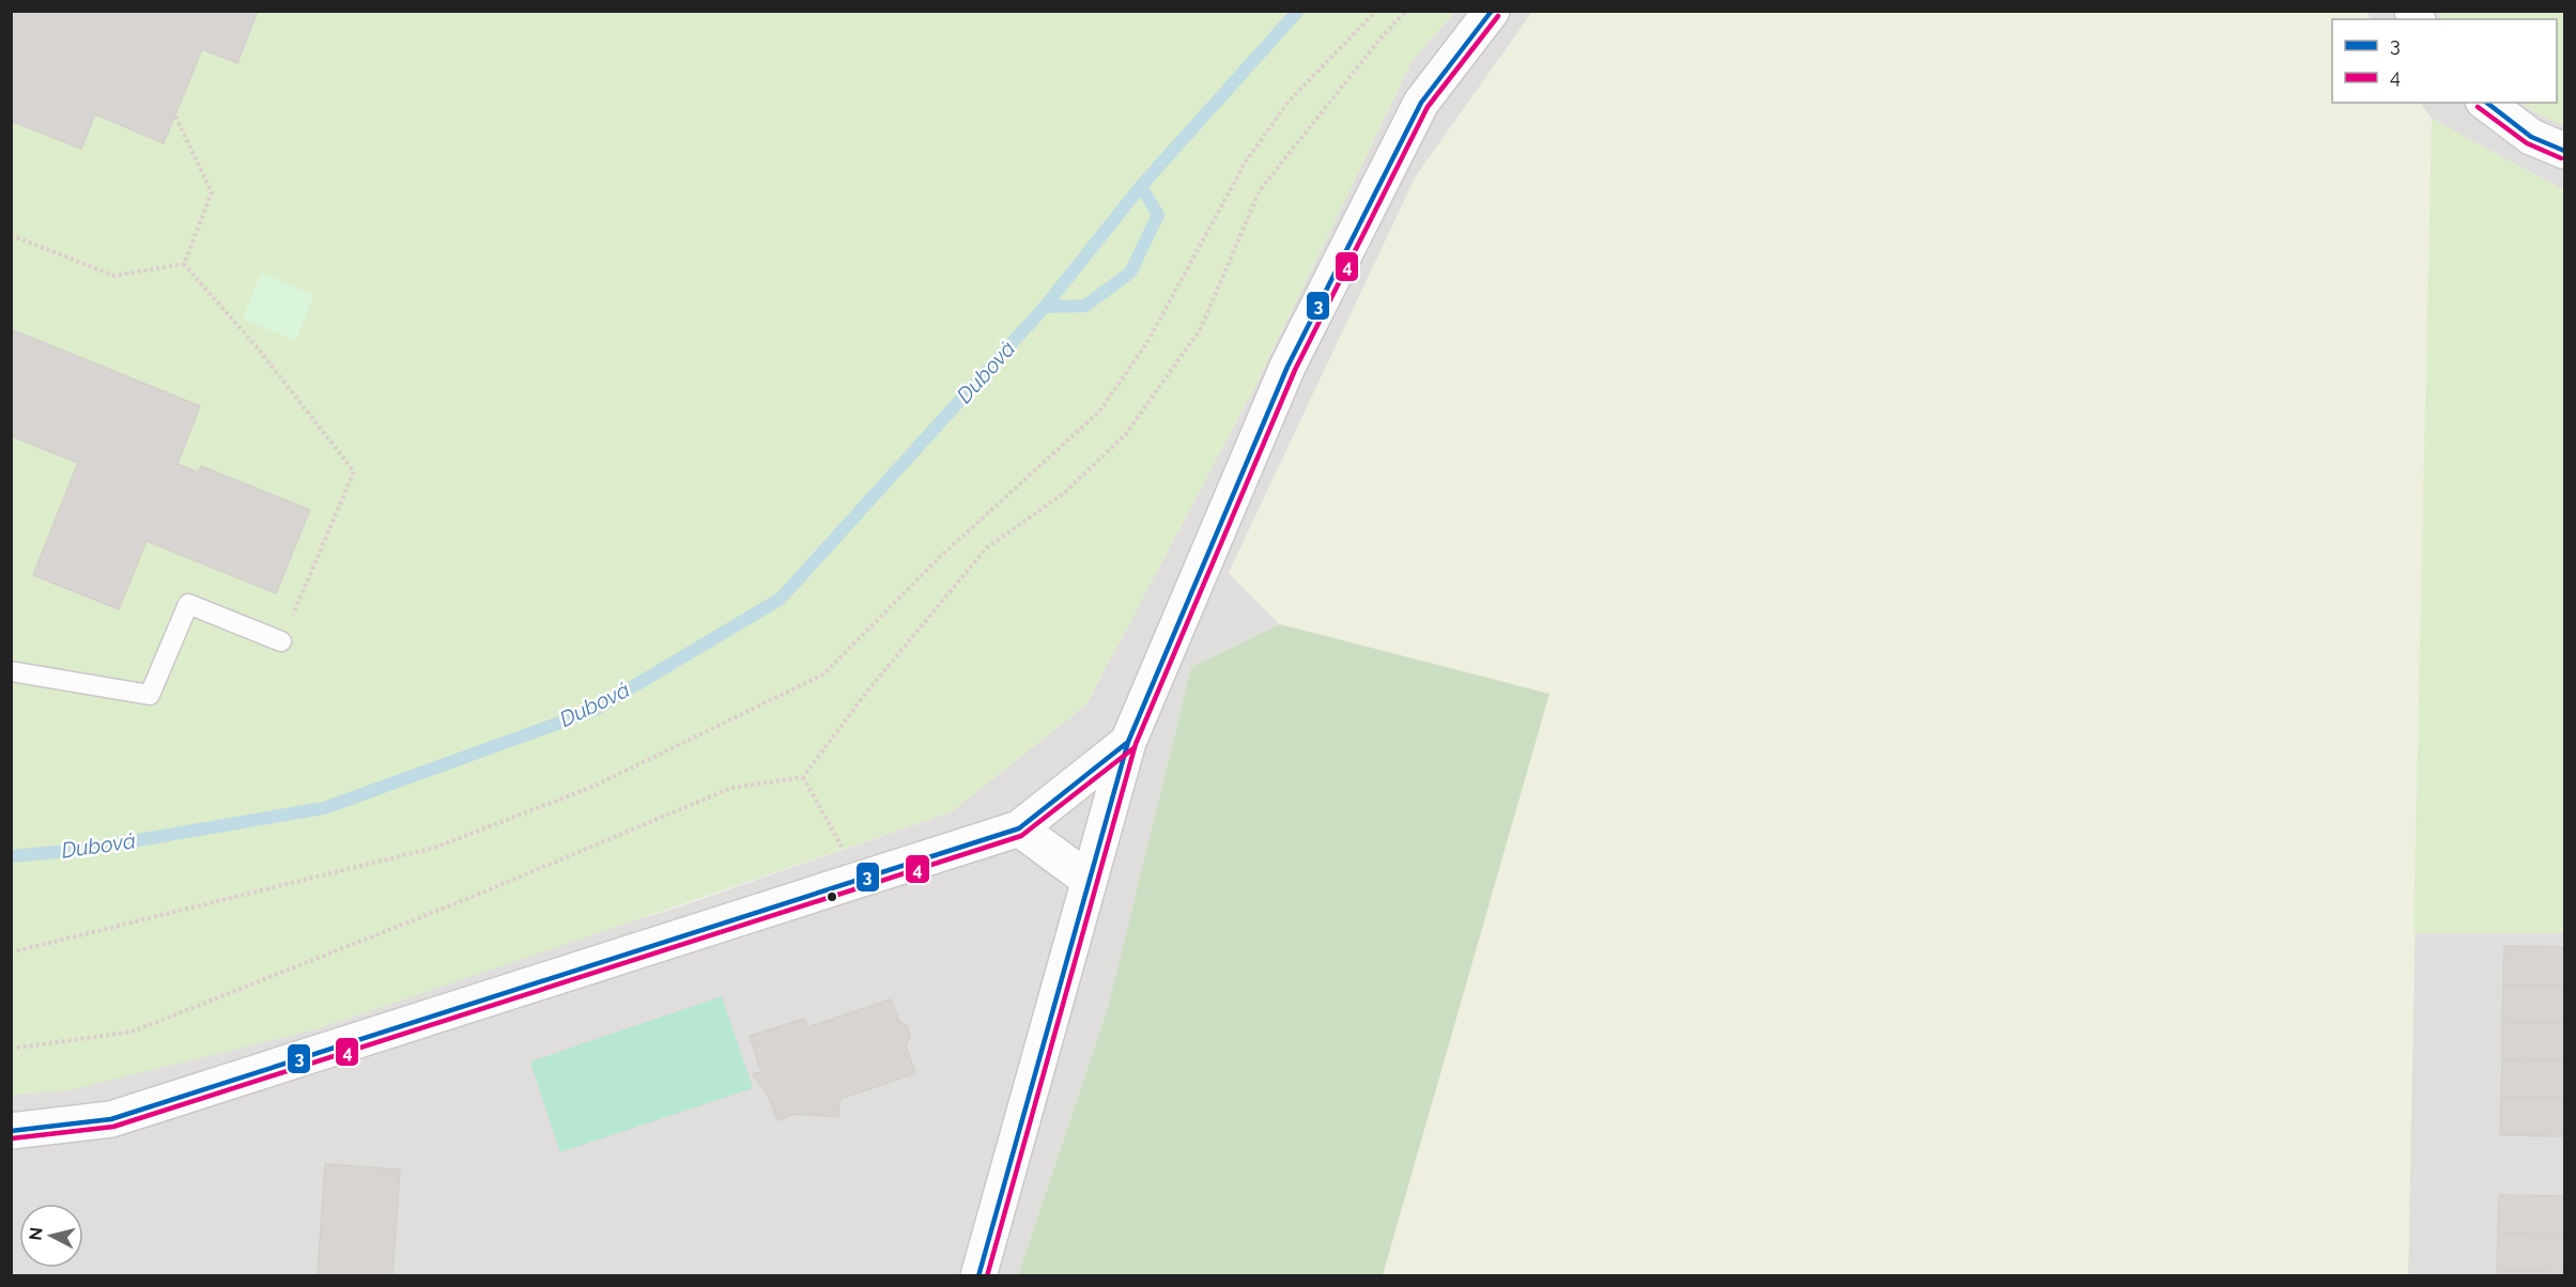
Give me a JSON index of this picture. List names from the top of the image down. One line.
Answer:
{"water":["Dubová"],"lines":["transit line 3","transit line 4"],"legend":["3","4"],"north":"left"}
